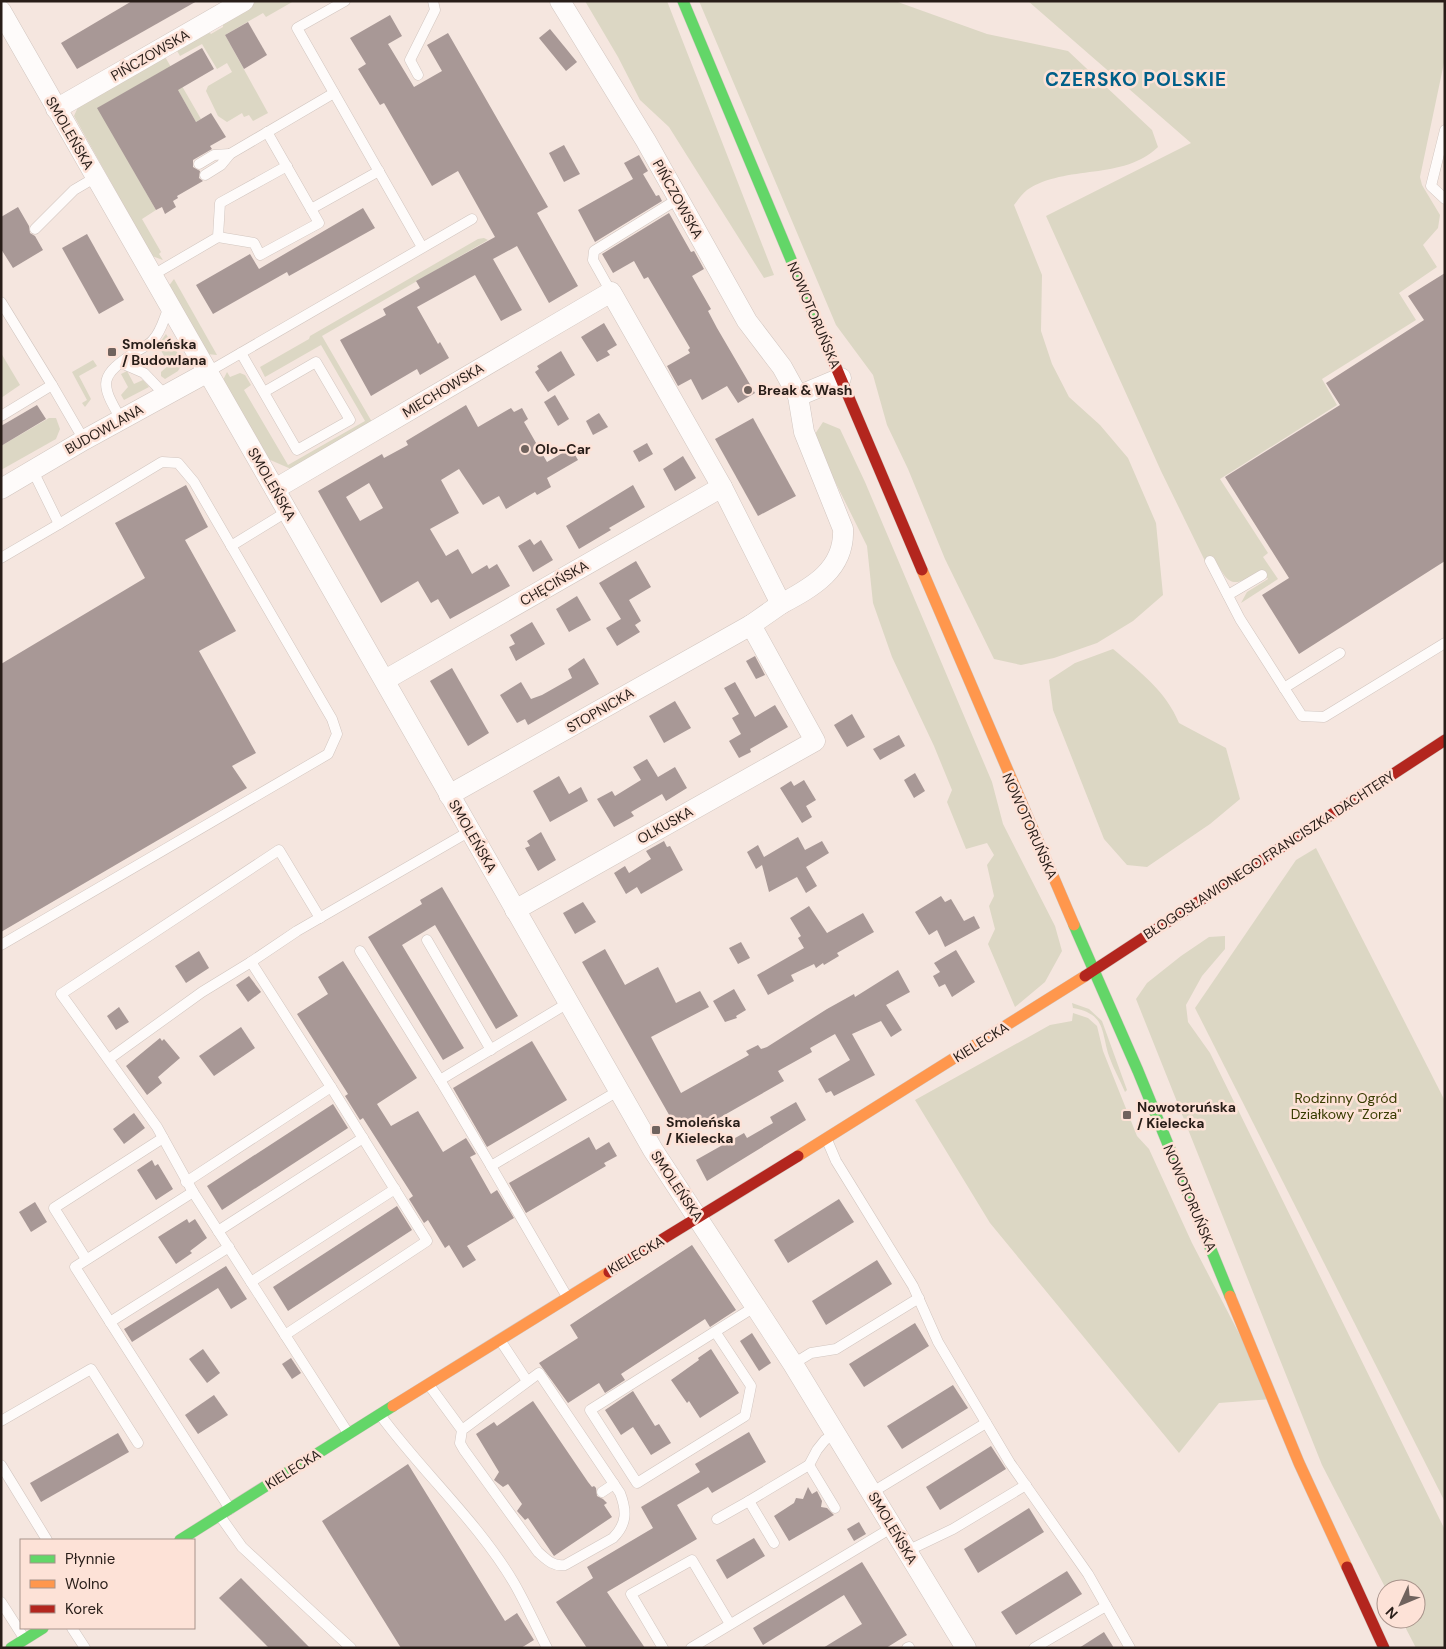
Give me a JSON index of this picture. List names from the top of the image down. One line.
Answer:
{"streets":{"main road":["NOWOTORUŃSKA","BŁOGOSŁAWIONEGO FRANCISZKA DACHTERY","KIELECKA"],"street":["PIŃCZOWSKA","SMOLEŃSKA","MIECHOWSKA","BUDOWLANA","CHĘCIŃSKA","STOPNICKA","OLKUSKA"]},"crossings":[["PIŃCZOWSKA","SMOLEŃSKA"],["PIŃCZOWSKA","STOPNICKA"],["SMOLEŃSKA","MIECHOWSKA"],["SMOLEŃSKA","BUDOWLANA"],["SMOLEŃSKA","CHĘCIŃSKA"],["SMOLEŃSKA","STOPNICKA"],["SMOLEŃSKA","OLKUSKA"],["SMOLEŃSKA","KIELECKA"],["NOWOTORUŃSKA","BŁOGOSŁAWIONEGO FRANCISZKA DACHTERY"],["NOWOTORUŃSKA","KIELECKA"],["STOPNICKA","OLKUSKA"],["BŁOGOSŁAWIONEGO FRANCISZKA DACHTERY","KIELECKA"]],"districts":["CZERSKO POLSKIE"],"parks":["Rodzinny Ogród Działkowy \"Zorza\""],"places":{"transit":["Smoleńska / Budowlana","Nowotoruńska / Kielecka","Smoleńska / Kielecka"],"other":["Break & Wash","Olo-Car"]},"legend":["Płynnie","Wolno","Korek"],"north":"bottom left"}
